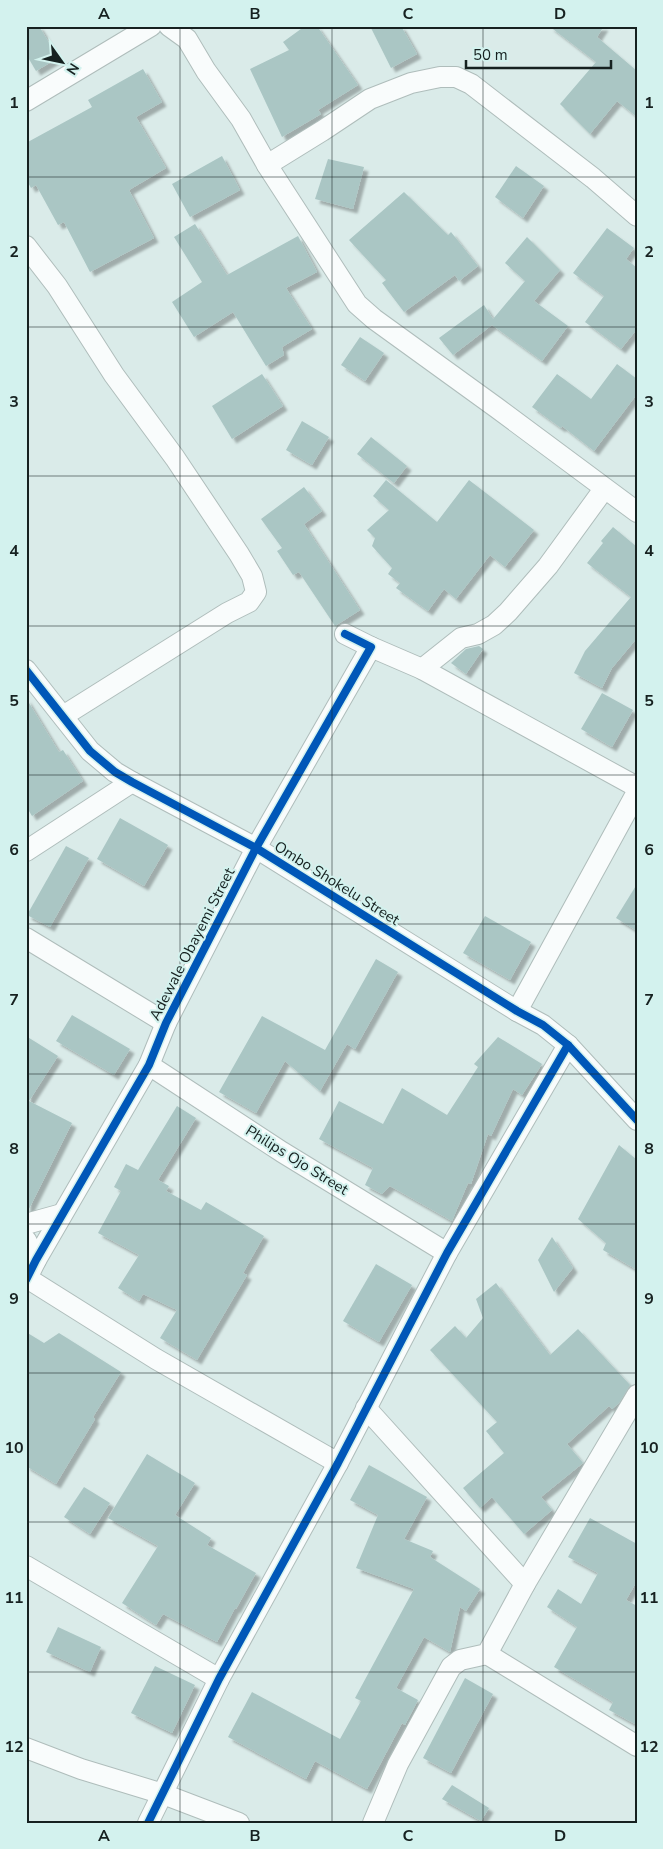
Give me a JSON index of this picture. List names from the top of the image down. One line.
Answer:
{"streets":{"street":["Ombo Shokelu Street","Adewale Obayemi Street","Philips Ojo Street"]},"crossings":[["Ombo Shokelu Street","Adewale Obayemi Street"],["Adewale Obayemi Street","Philips Ojo Street"]],"scale_bar":"50 m","north":"bottom right","grid":{"columns":["A","B","C","D"],"rows":["1","2","3","4","5","6","7","8","9","10","11","12"]}}
